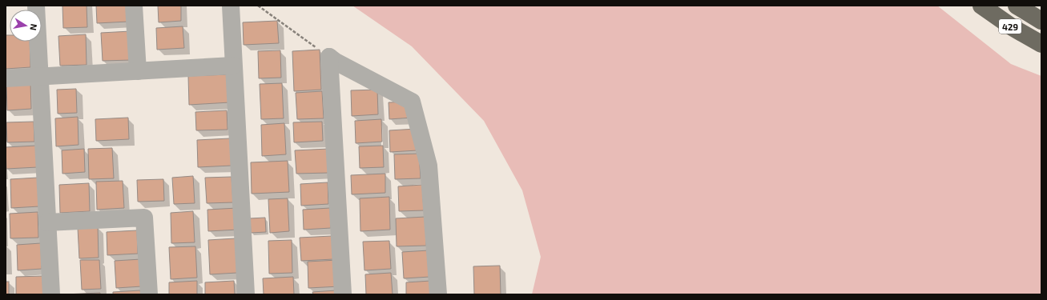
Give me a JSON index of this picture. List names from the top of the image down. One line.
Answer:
{"streets":{"highway":["429"]},"north":"right"}
